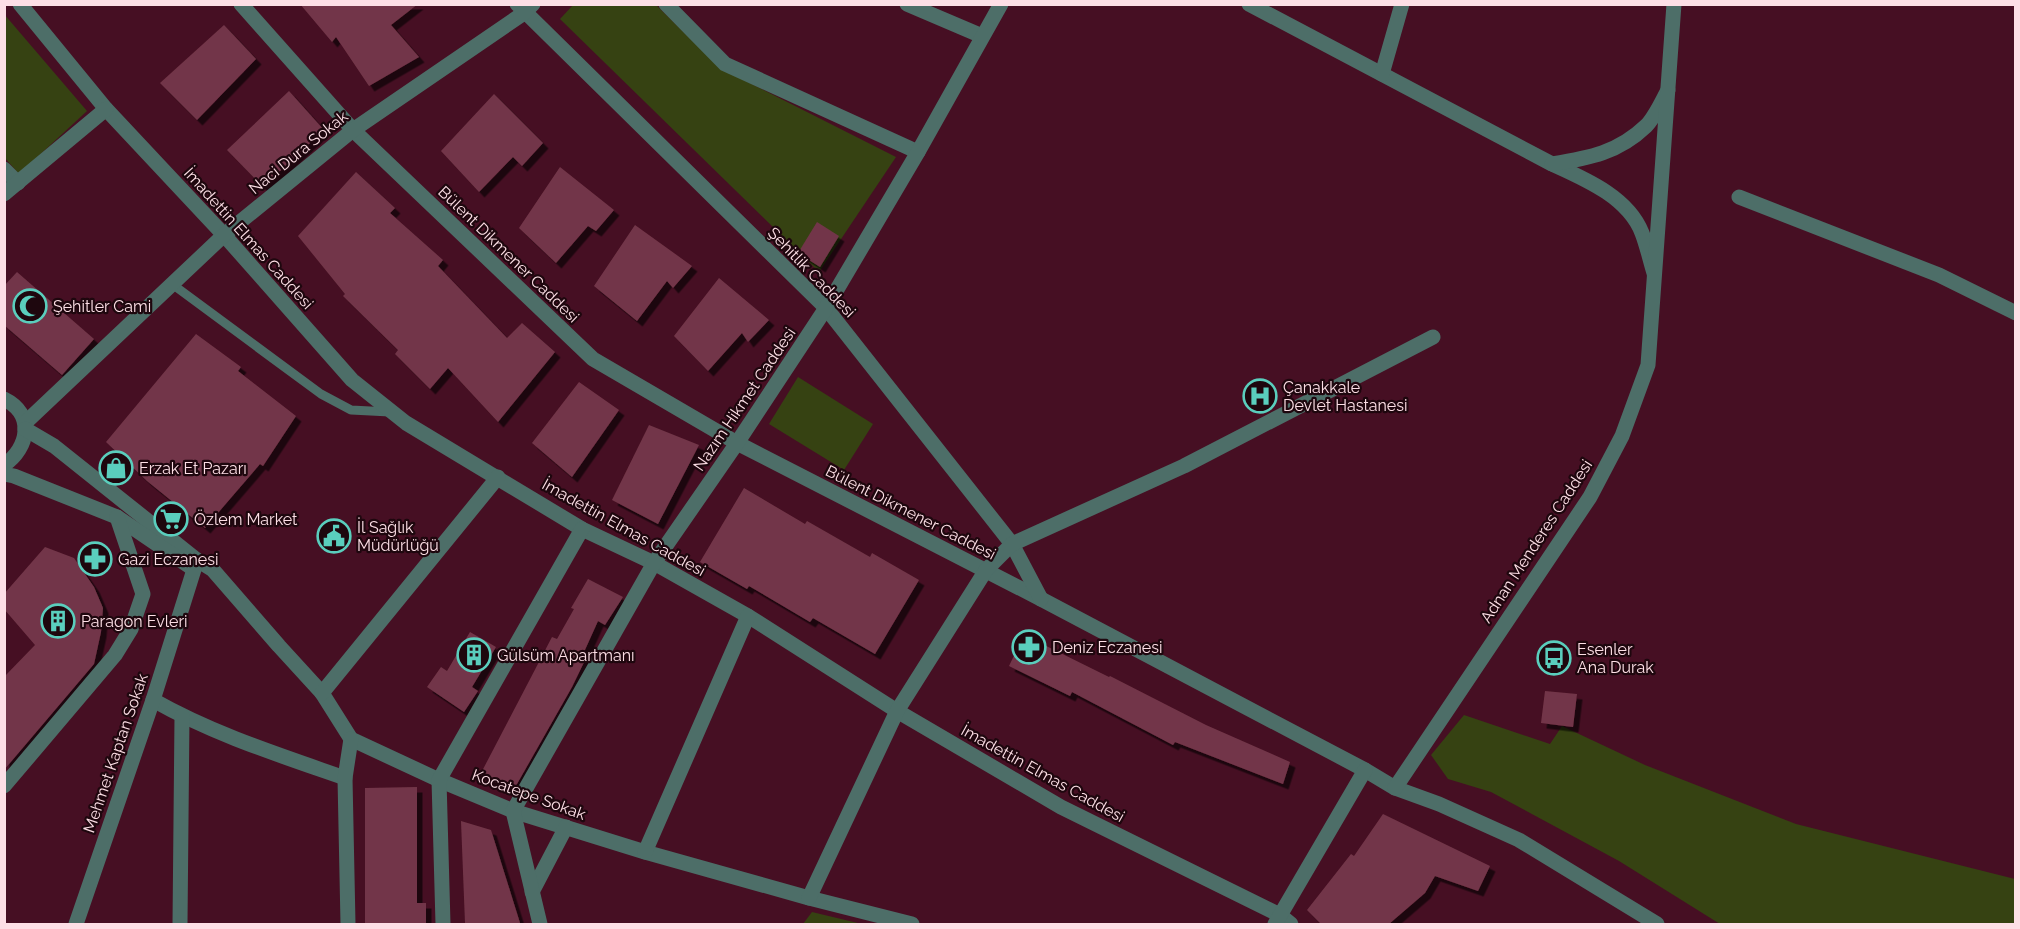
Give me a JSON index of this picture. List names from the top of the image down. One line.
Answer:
{"streets":{"street":["Naci Dura Sokak","İmadettin Elmas Caddesi","Bülent Dikmener Caddesi","Şehitlik Caddesi","Nazım Hikmet Caddesi","Adnan Menderes Caddesi","Mehmet Kaptan Sokak","Kocatepe Sokak"]},"crossings":[["Naci Dura Sokak","İmadettin Elmas Caddesi"],["Naci Dura Sokak","Bülent Dikmener Caddesi"],["Naci Dura Sokak","Şehitlik Caddesi"],["İmadettin Elmas Caddesi","Nazım Hikmet Caddesi"],["Bülent Dikmener Caddesi","Şehitlik Caddesi"],["Bülent Dikmener Caddesi","Nazım Hikmet Caddesi"],["Bülent Dikmener Caddesi","Adnan Menderes Caddesi"],["Şehitlik Caddesi","Nazım Hikmet Caddesi"],["Nazım Hikmet Caddesi","Kocatepe Sokak"]],"places":{"mosque":["Şehitler Cami"],"hospital":["Çanakkale Devlet Hastanesi"],"shop":["Erzak Et Pazarı"],"supermarket":["Özlem Market"],"public building":["İl Sağlık Müdürlüğü"],"pharmacy":["Gazi Eczanesi","Deniz Eczanesi"],"building":["Paragon Evleri","Gülsüm Apartmanı"],"bus stop":["Esenler Ana Durak"]}}
